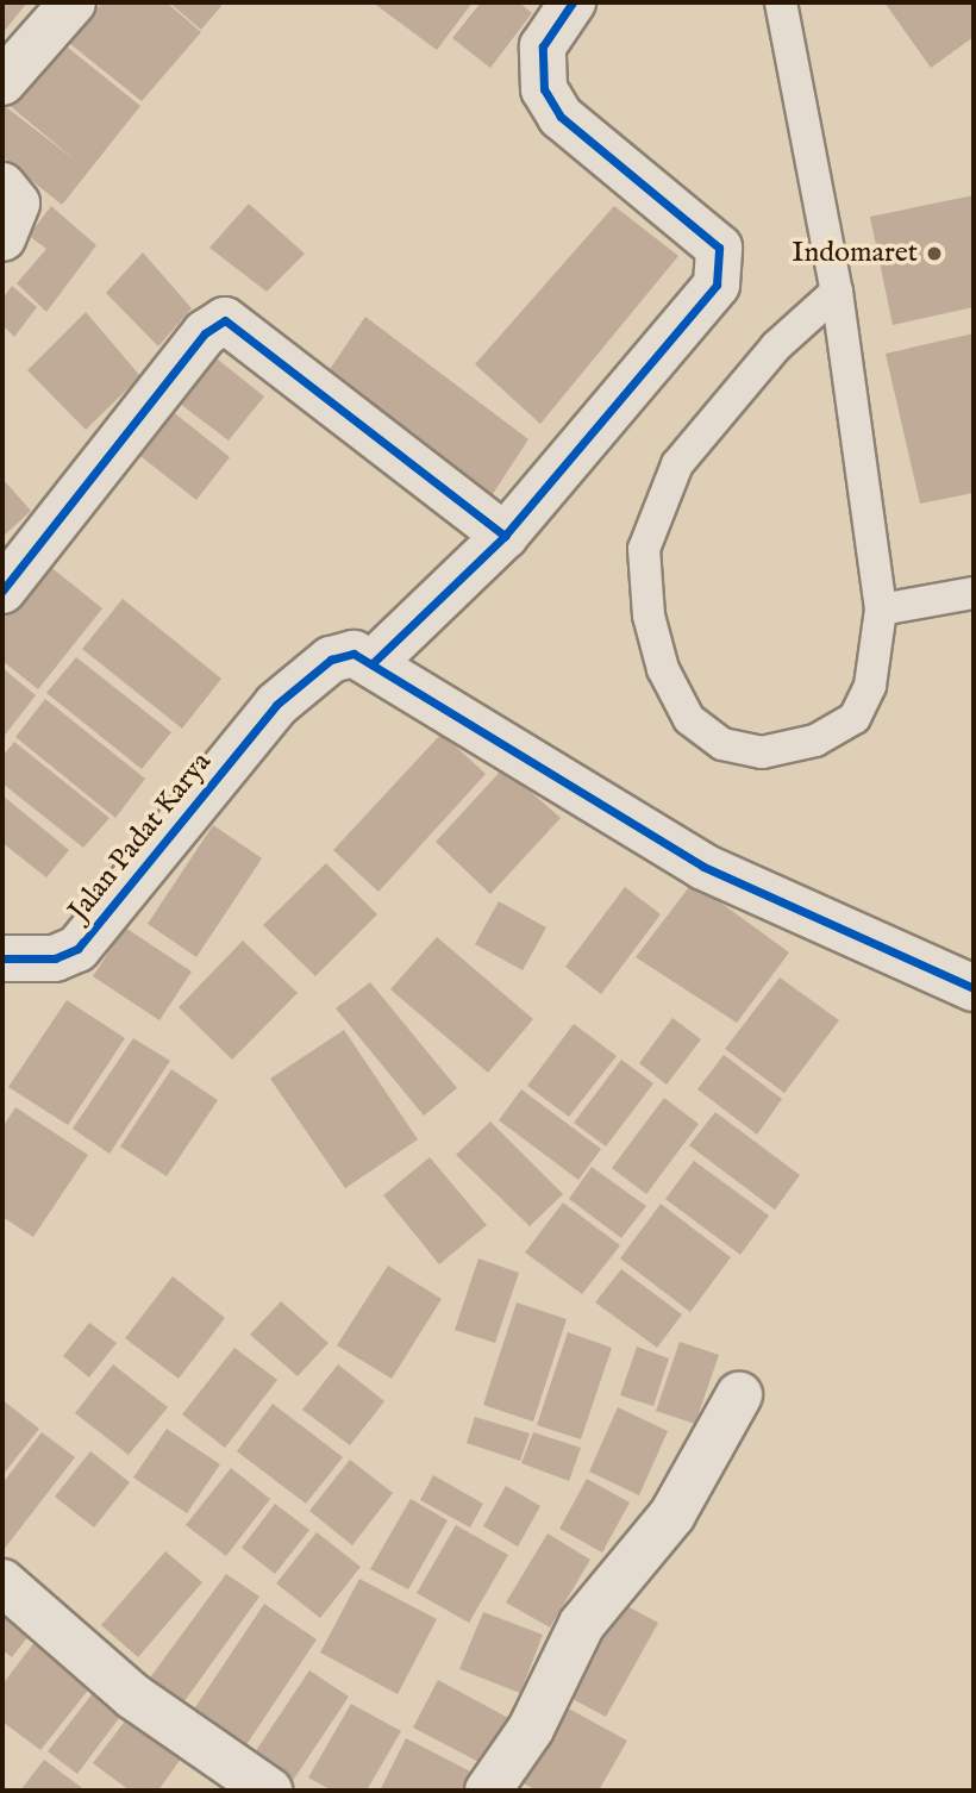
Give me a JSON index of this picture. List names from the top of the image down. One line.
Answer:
{"streets":{"street":["Jalan Padat Karya"]},"places":["Indomaret"]}
